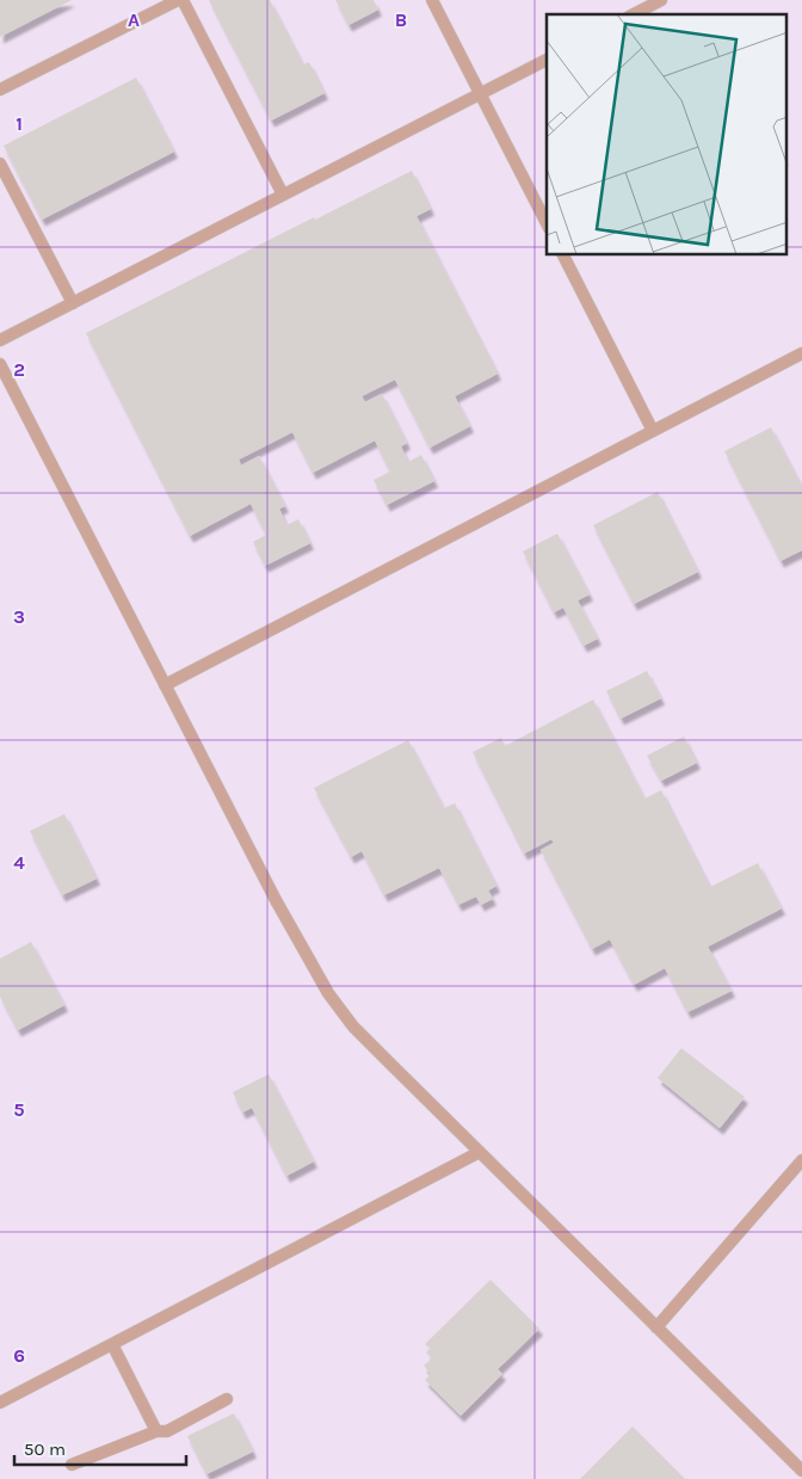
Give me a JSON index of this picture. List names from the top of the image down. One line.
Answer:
{"scale_bar":"50 m","grid":{"columns":["A","B"],"rows":["1","2","3","4","5","6"]}}
